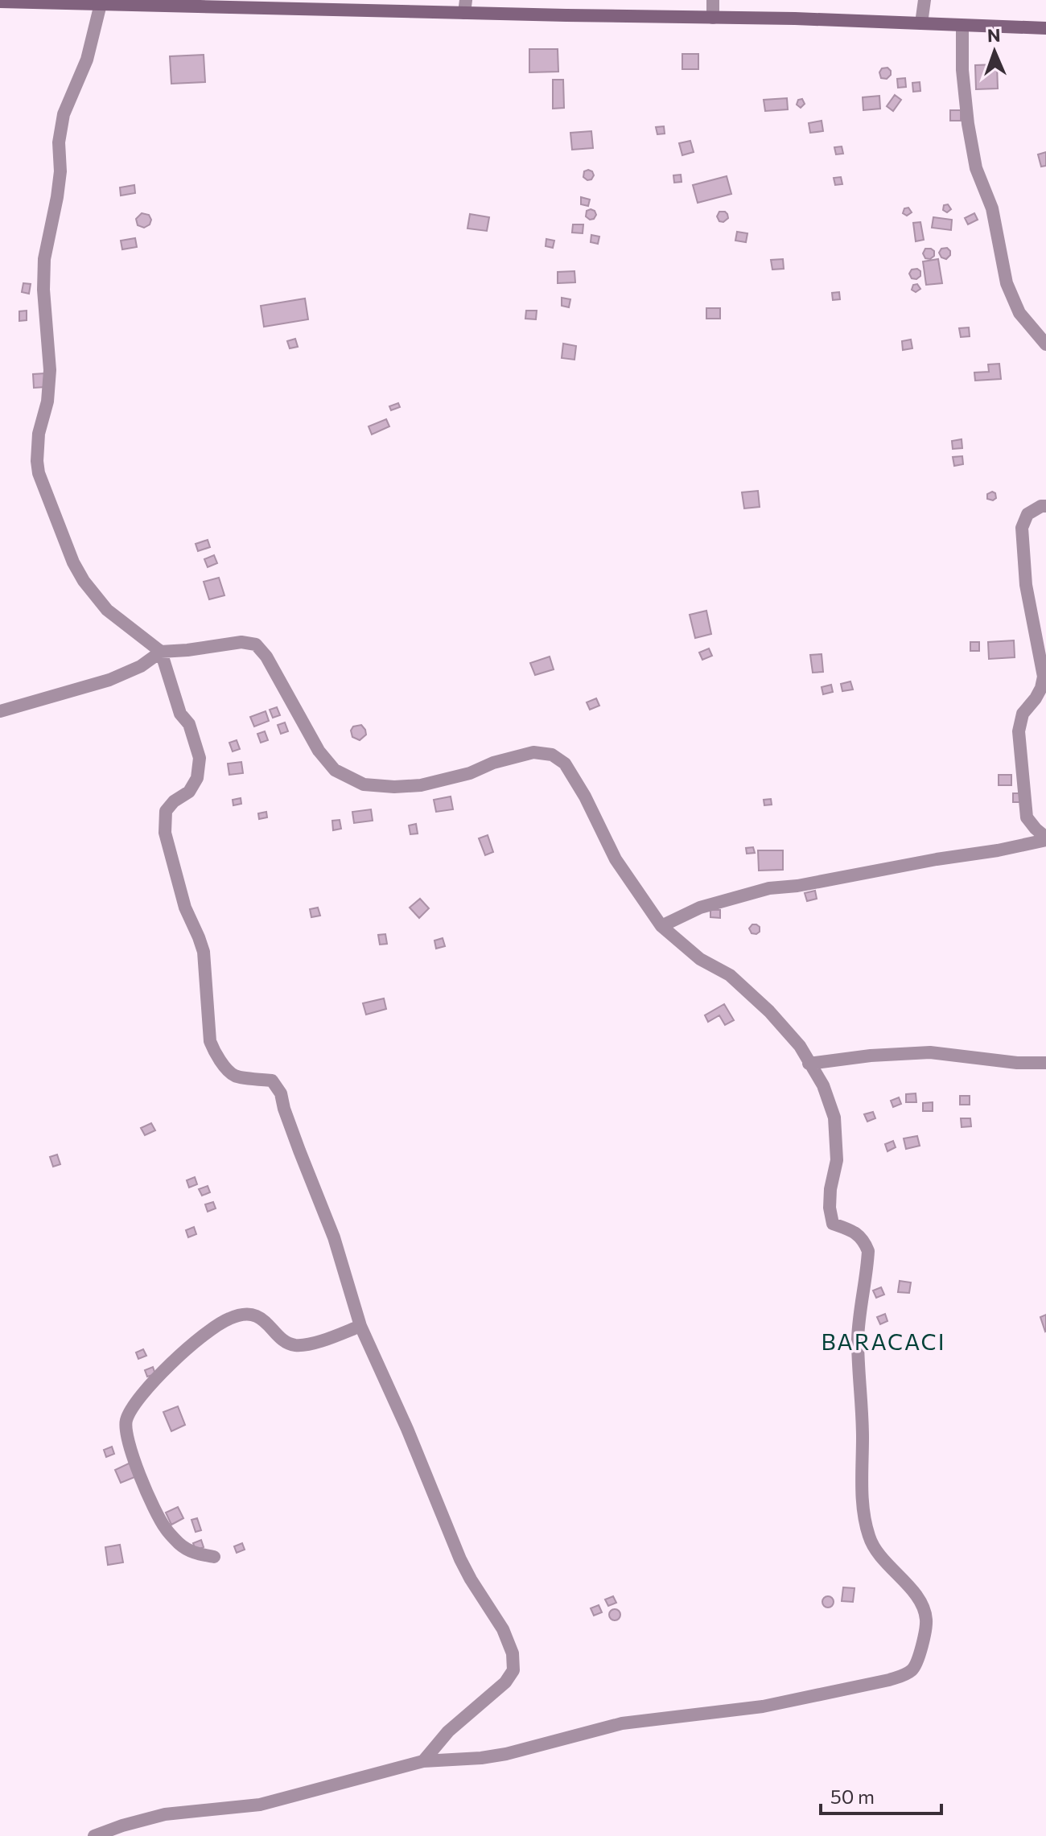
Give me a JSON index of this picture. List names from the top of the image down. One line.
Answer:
{"districts":["BARACACI"],"scale_bar":"50 m","north":"top"}
